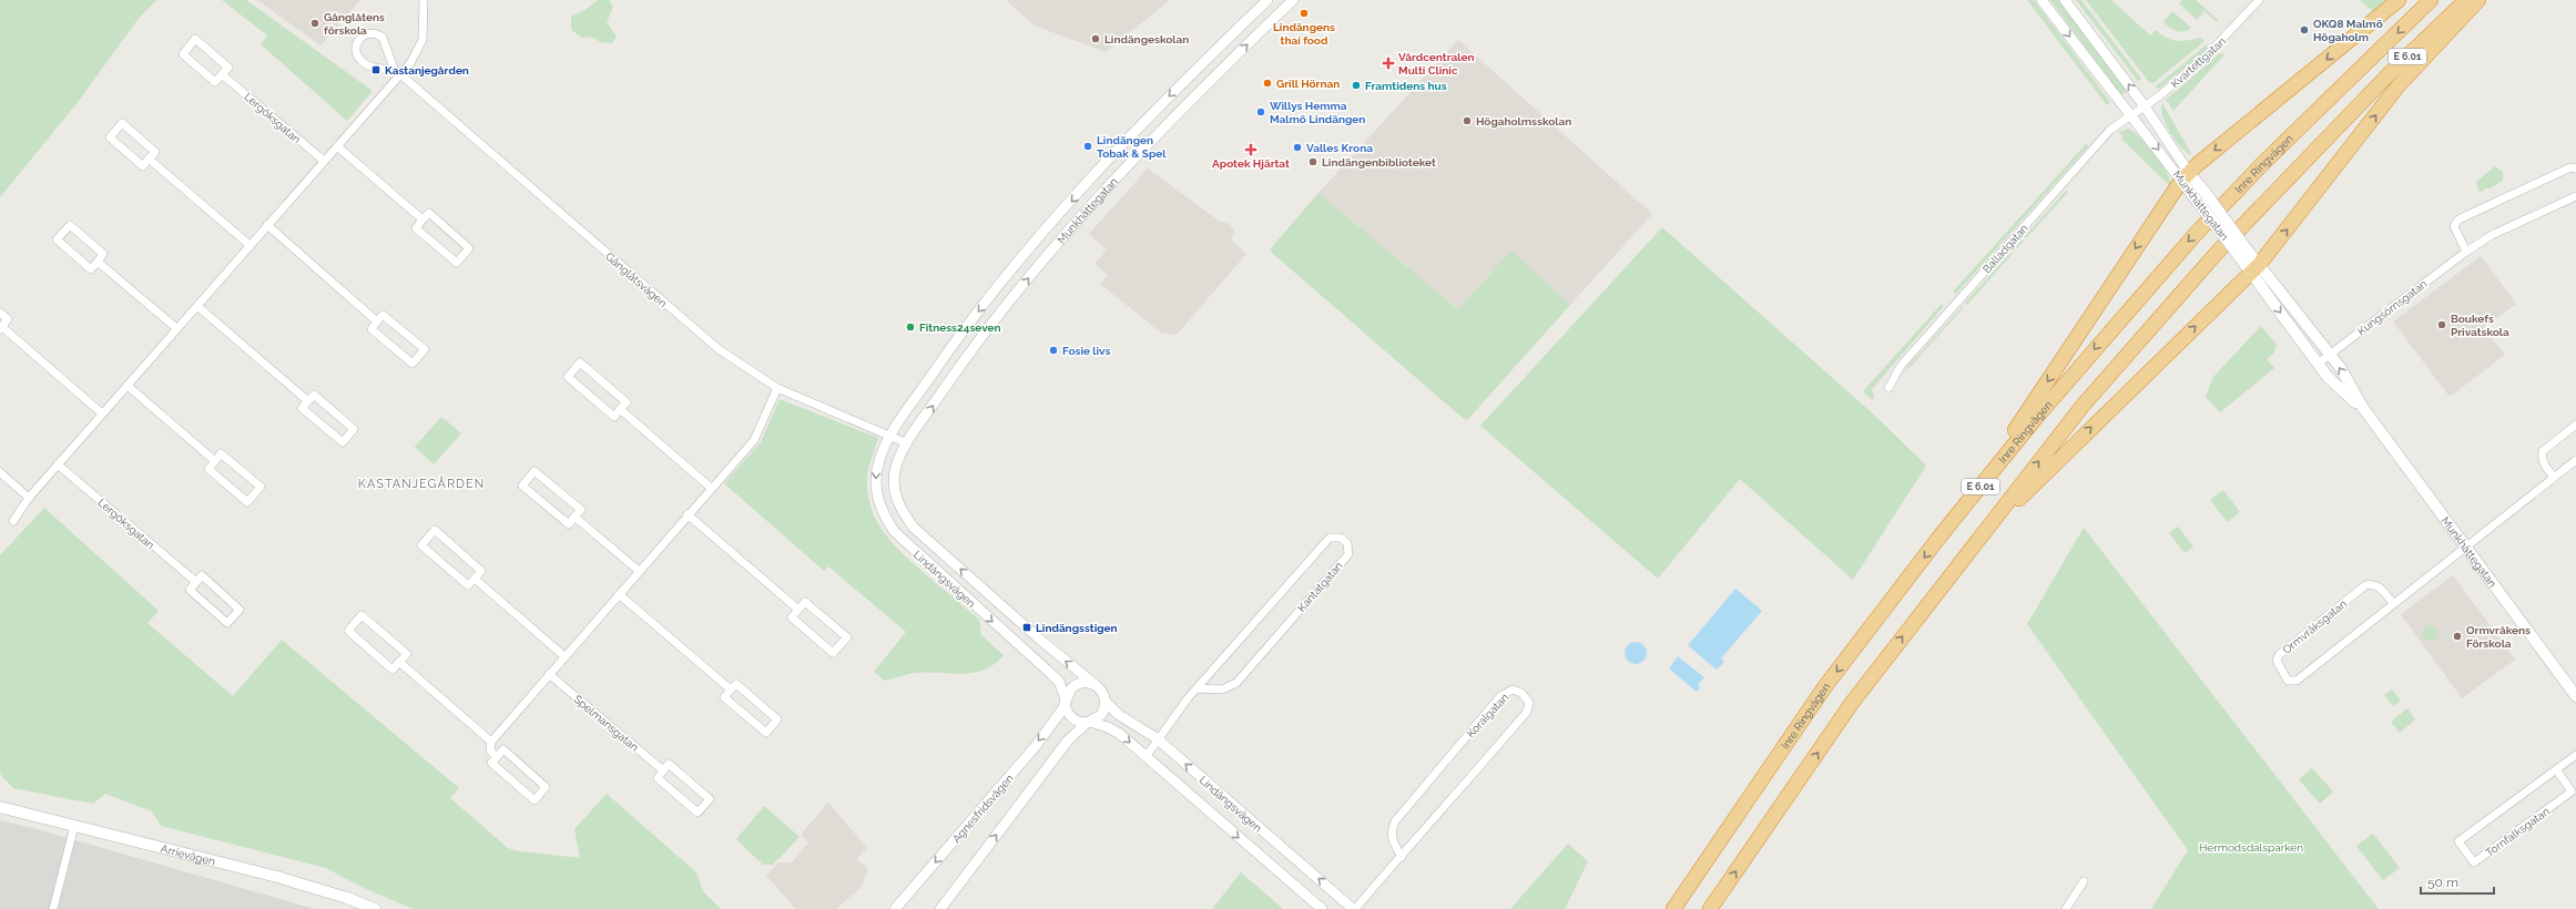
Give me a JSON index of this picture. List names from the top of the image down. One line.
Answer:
{"streets":{"highway":["E 6.01","Inre Ringvägen"],"main road":["Munkhättegatan","Arrievägen"],"street":["Kvartettgatan","Lergöksgatan","Balladgatan","Gånglåtsvägen","Kungsörnsgatan","Lindängsvägen","Kantatgatan","Ormvråksgatan","Koralgatan","Spelmansgatan","Agnesfridsvägen","Tornfalksgatan"]},"crossings":[["Kvartettgatan","Munkhättegatan"],["Kvartettgatan","Balladgatan"],["Munkhättegatan","Balladgatan"],["Munkhättegatan","Gånglåtsvägen"],["Munkhättegatan","Kungsörnsgatan"],["Munkhättegatan","Lindängsvägen"],["Munkhättegatan","Ormvråksgatan"],["Gånglåtsvägen","Lindängsvägen"],["Lindängsvägen","Kantatgatan"],["Lindängsvägen","Koralgatan"],["Lindängsvägen","Agnesfridsvägen"]],"districts":["KASTANJEGÅRDEN"],"parks":["Hermodsdalsparken"],"places":{"other":["Lindängens thai food","Gånglåtens förskola","OKQ8 Malmö Högaholm","Lindängeskolan","Grill Hörnan","Framtidens hus","Willys Hemma Malmö Lindängen","Högaholmsskolan","Lindängen Tobak & Spel","Valles Krona","Lindängenbiblioteket","Boukefs Privatskola","Fitness24seven","Fosie livs","Ormvråkens Förskola"],"health":["Vårdcentralen Multi Clinic","Apotek Hjärtat"],"transit":["Kastanjegården","Lindängsstigen"]},"scale_bar":"50 m"}
